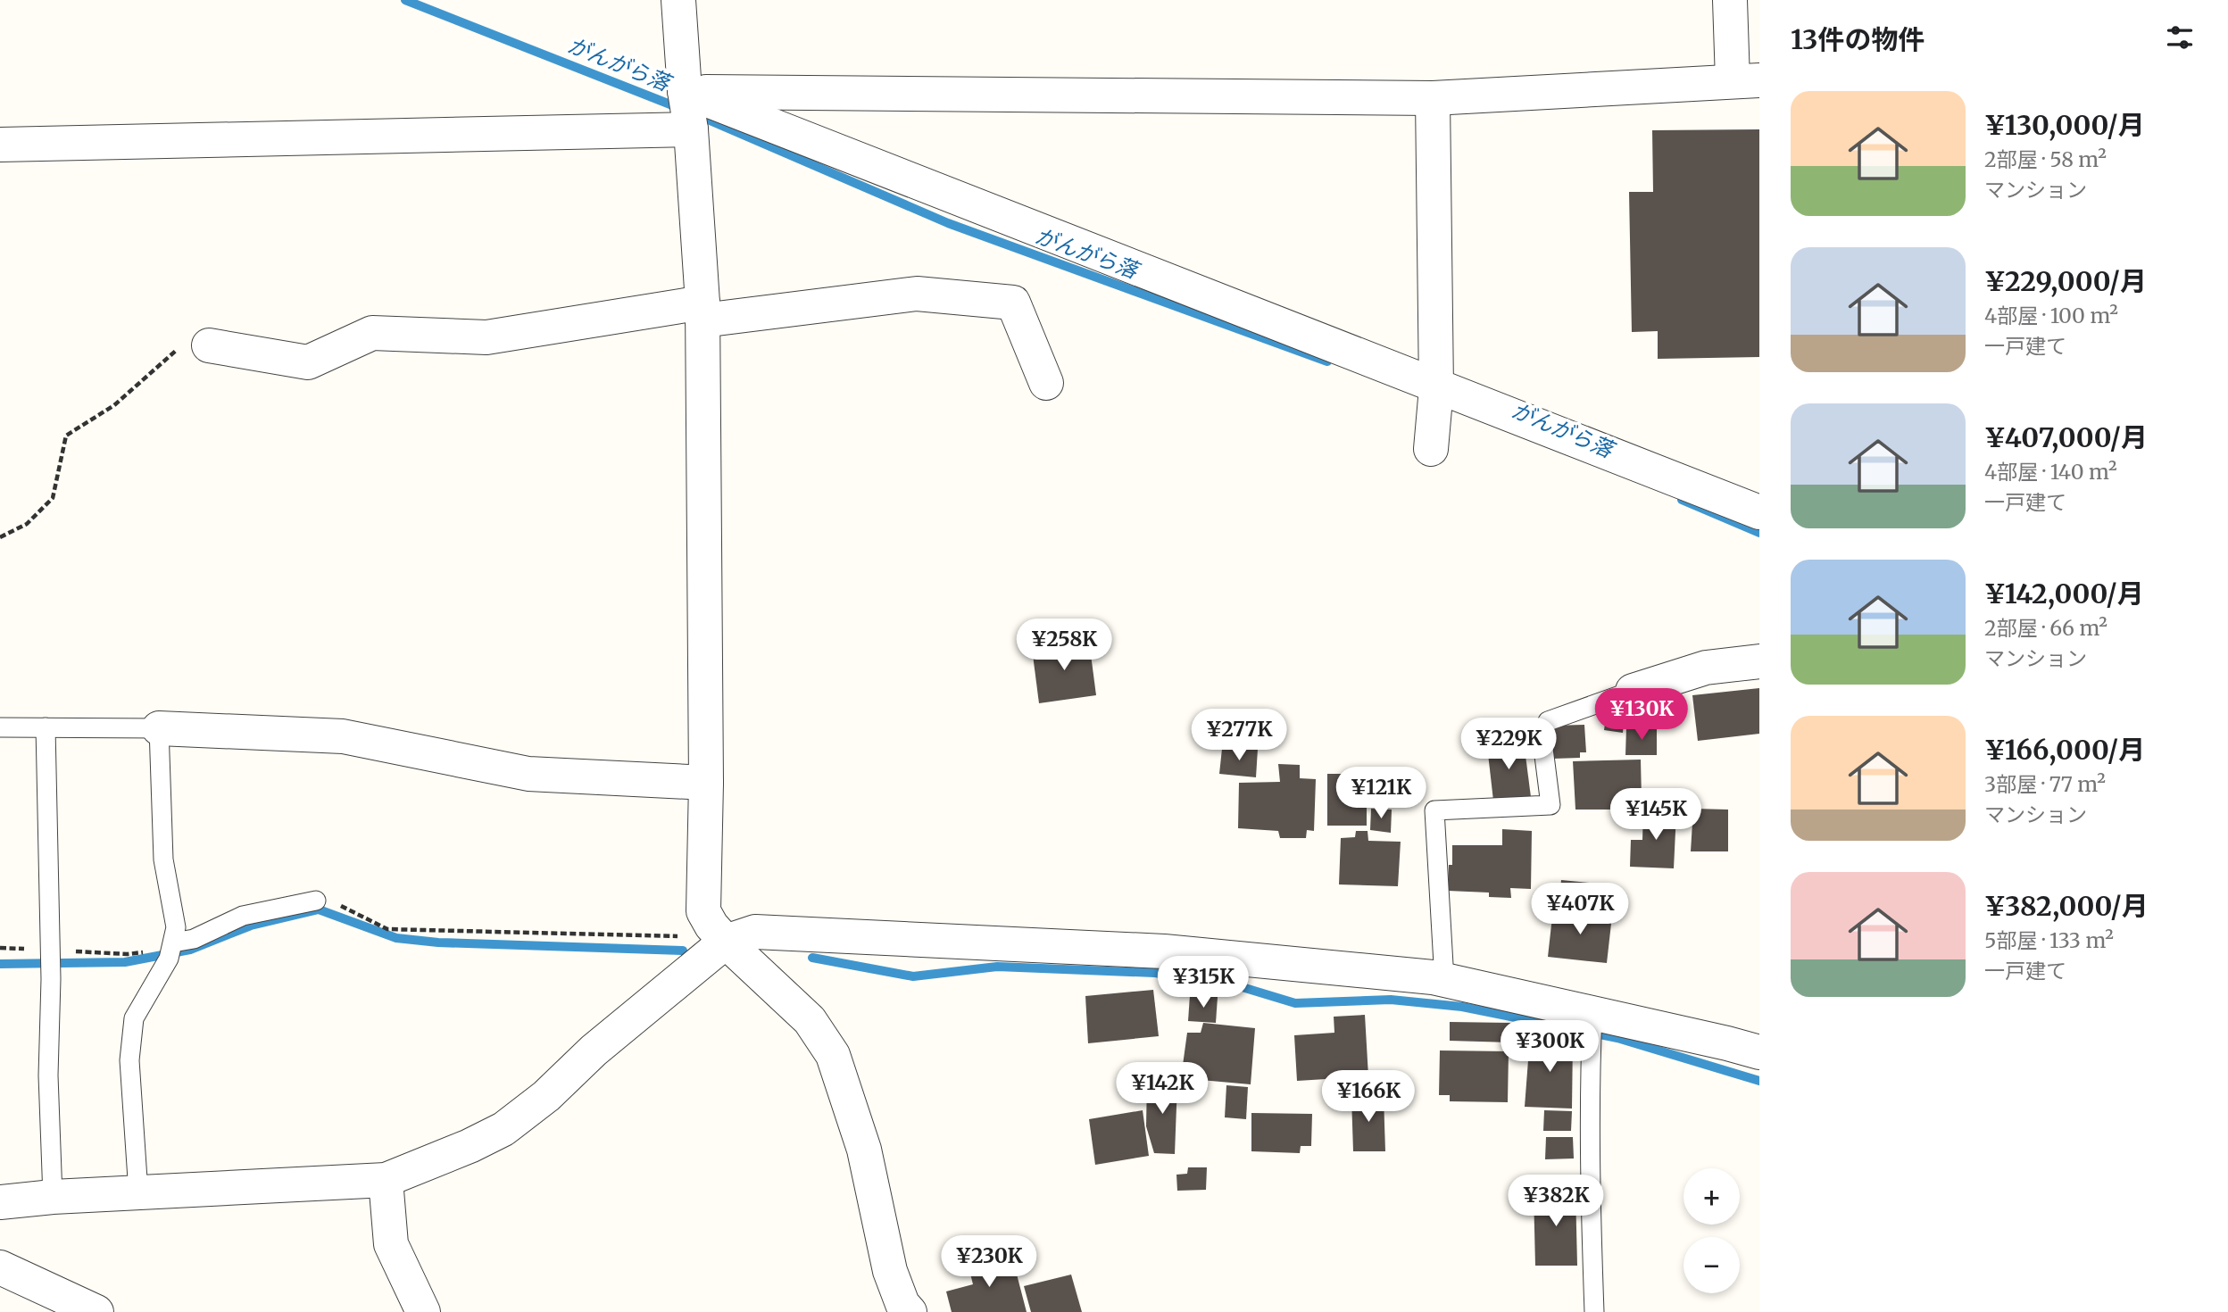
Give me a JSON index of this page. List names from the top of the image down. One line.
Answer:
{"water":["がんがら落"],"page":{"heading":"13件の物件","list":[{"name":"¥130,000/月","note":"2部屋 · 58 m² · マンション"},{"name":"¥229,000/月","note":"4部屋 · 100 m² · 一戸建て"},{"name":"¥407,000/月","note":"4部屋 · 140 m² · 一戸建て"},{"name":"¥142,000/月","note":"2部屋 · 66 m² · マンション"},{"name":"¥166,000/月","note":"3部屋 · 77 m² · マンション"},{"name":"¥382,000/月","note":"5部屋 · 133 m² · 一戸建て"}],"price":["¥258K","¥130K","¥277K","¥229K","¥121K","¥145K","¥407K","¥315K","¥300K","¥142K","¥166K","¥382K","¥230K"],"map_buttons":["+","−"]}}
